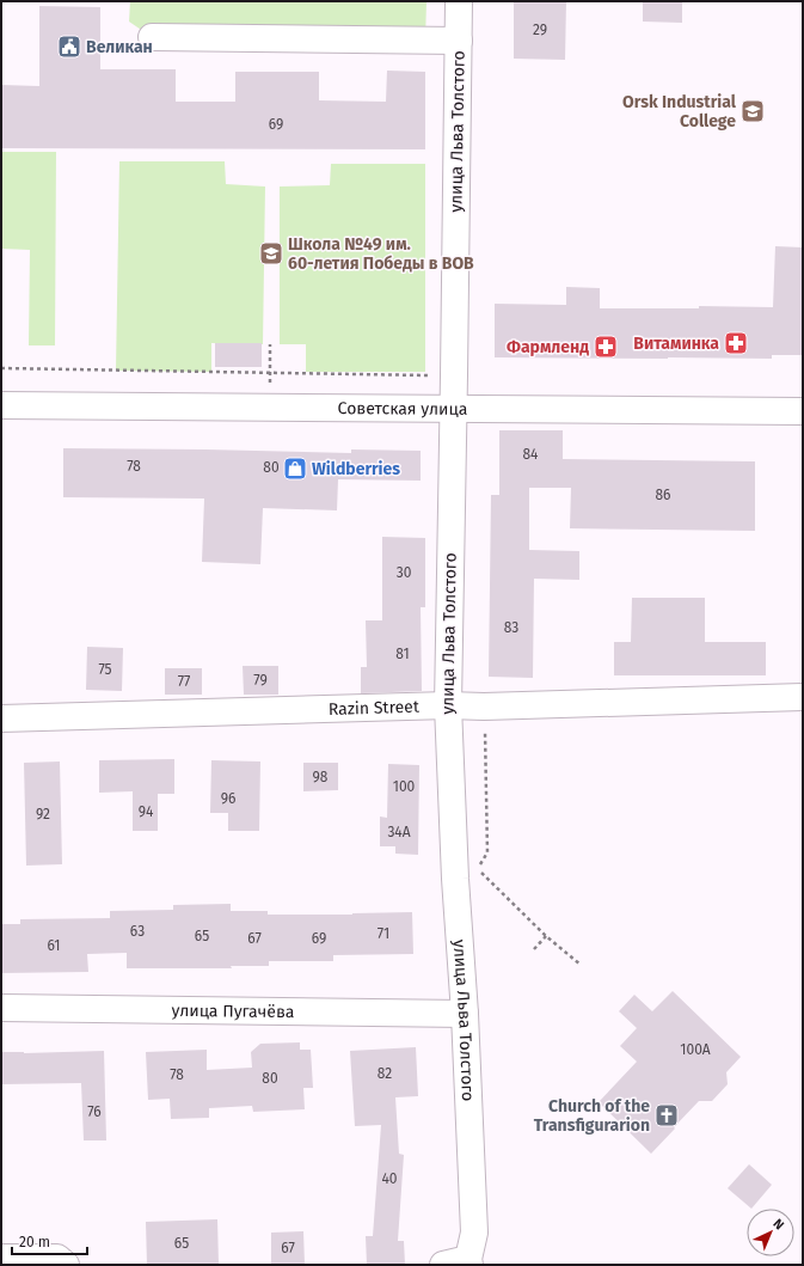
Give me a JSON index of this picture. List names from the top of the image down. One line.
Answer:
{"streets":{"street":["улица Льва Толстого","Советская улица","Razin Street","улица Пугачёва"]},"crossings":[["улица Льва Толстого","Советская улица"],["улица Льва Толстого","Razin Street"],["улица Льва Толстого","улица Пугачёва"]],"places":{"public building":["Великан"],"school or university":["Orsk Industrial College","Школа №49 им. 60-летия Победы в ВОВ"],"pharmacy":["Витаминка","Фармленд"],"shop":["Wildberries"],"church":["Church of the Transfigurarion"]},"house_numbers":["29","69","84","78","80","86","30","83","81","75","79","77","98","100","96","94","92","34А","63","71","65","67","69","61","100А","82","78","80","76","40","65","67"],"scale_bar":"20 m","north":"top right"}
